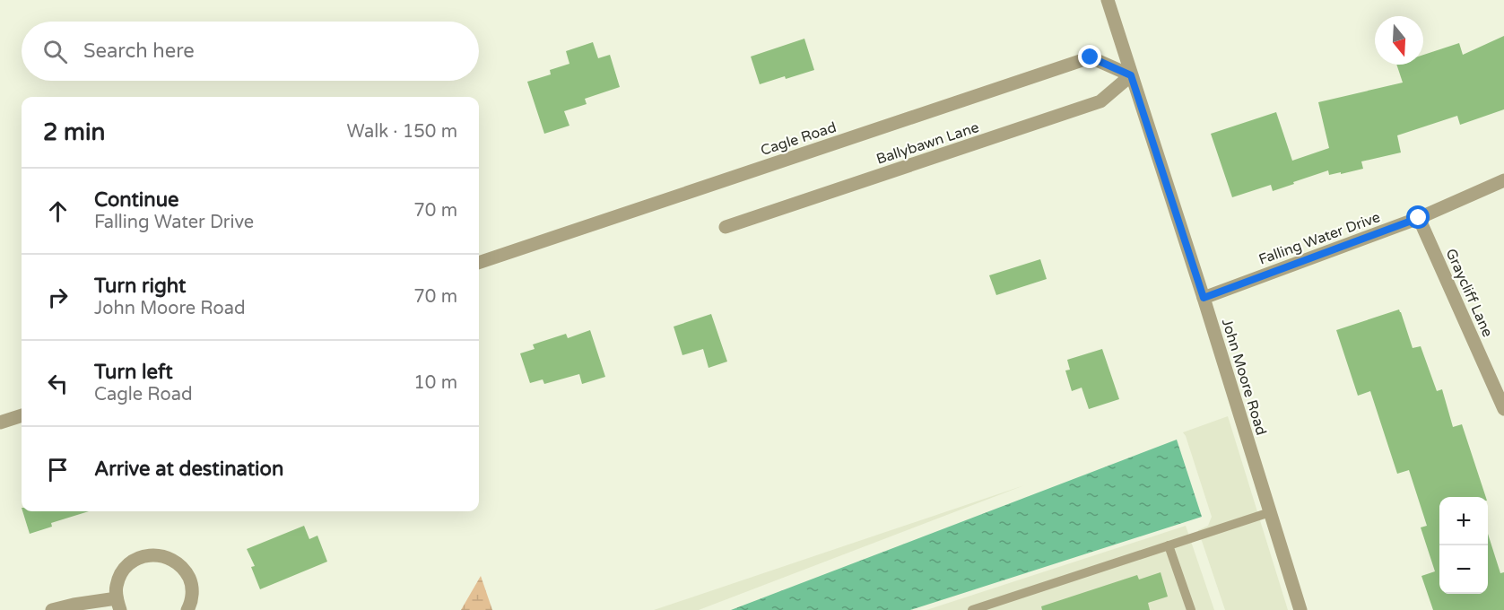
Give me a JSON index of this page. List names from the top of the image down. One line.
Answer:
{"streets":{"street":["Cagle Road","Ballybawn Lane","Falling Water Drive","Graycliff Lane","John Moore Road"]},"crossings":[["Cagle Road","Ballybawn Lane"],["Cagle Road","John Moore Road"],["Ballybawn Lane","John Moore Road"],["Falling Water Drive","Graycliff Lane"],["Falling Water Drive","John Moore Road"]],"north":"bottom","page":{"search":"Search here","heading":["2 min","Walk · 150 m"],"list":[["Continue","Falling Water Drive","70 m"],["Turn right","John Moore Road","70 m"],["Turn left","Cagle Road","10 m"],"Arrive at destination"],"map_buttons":["+","−"]}}
